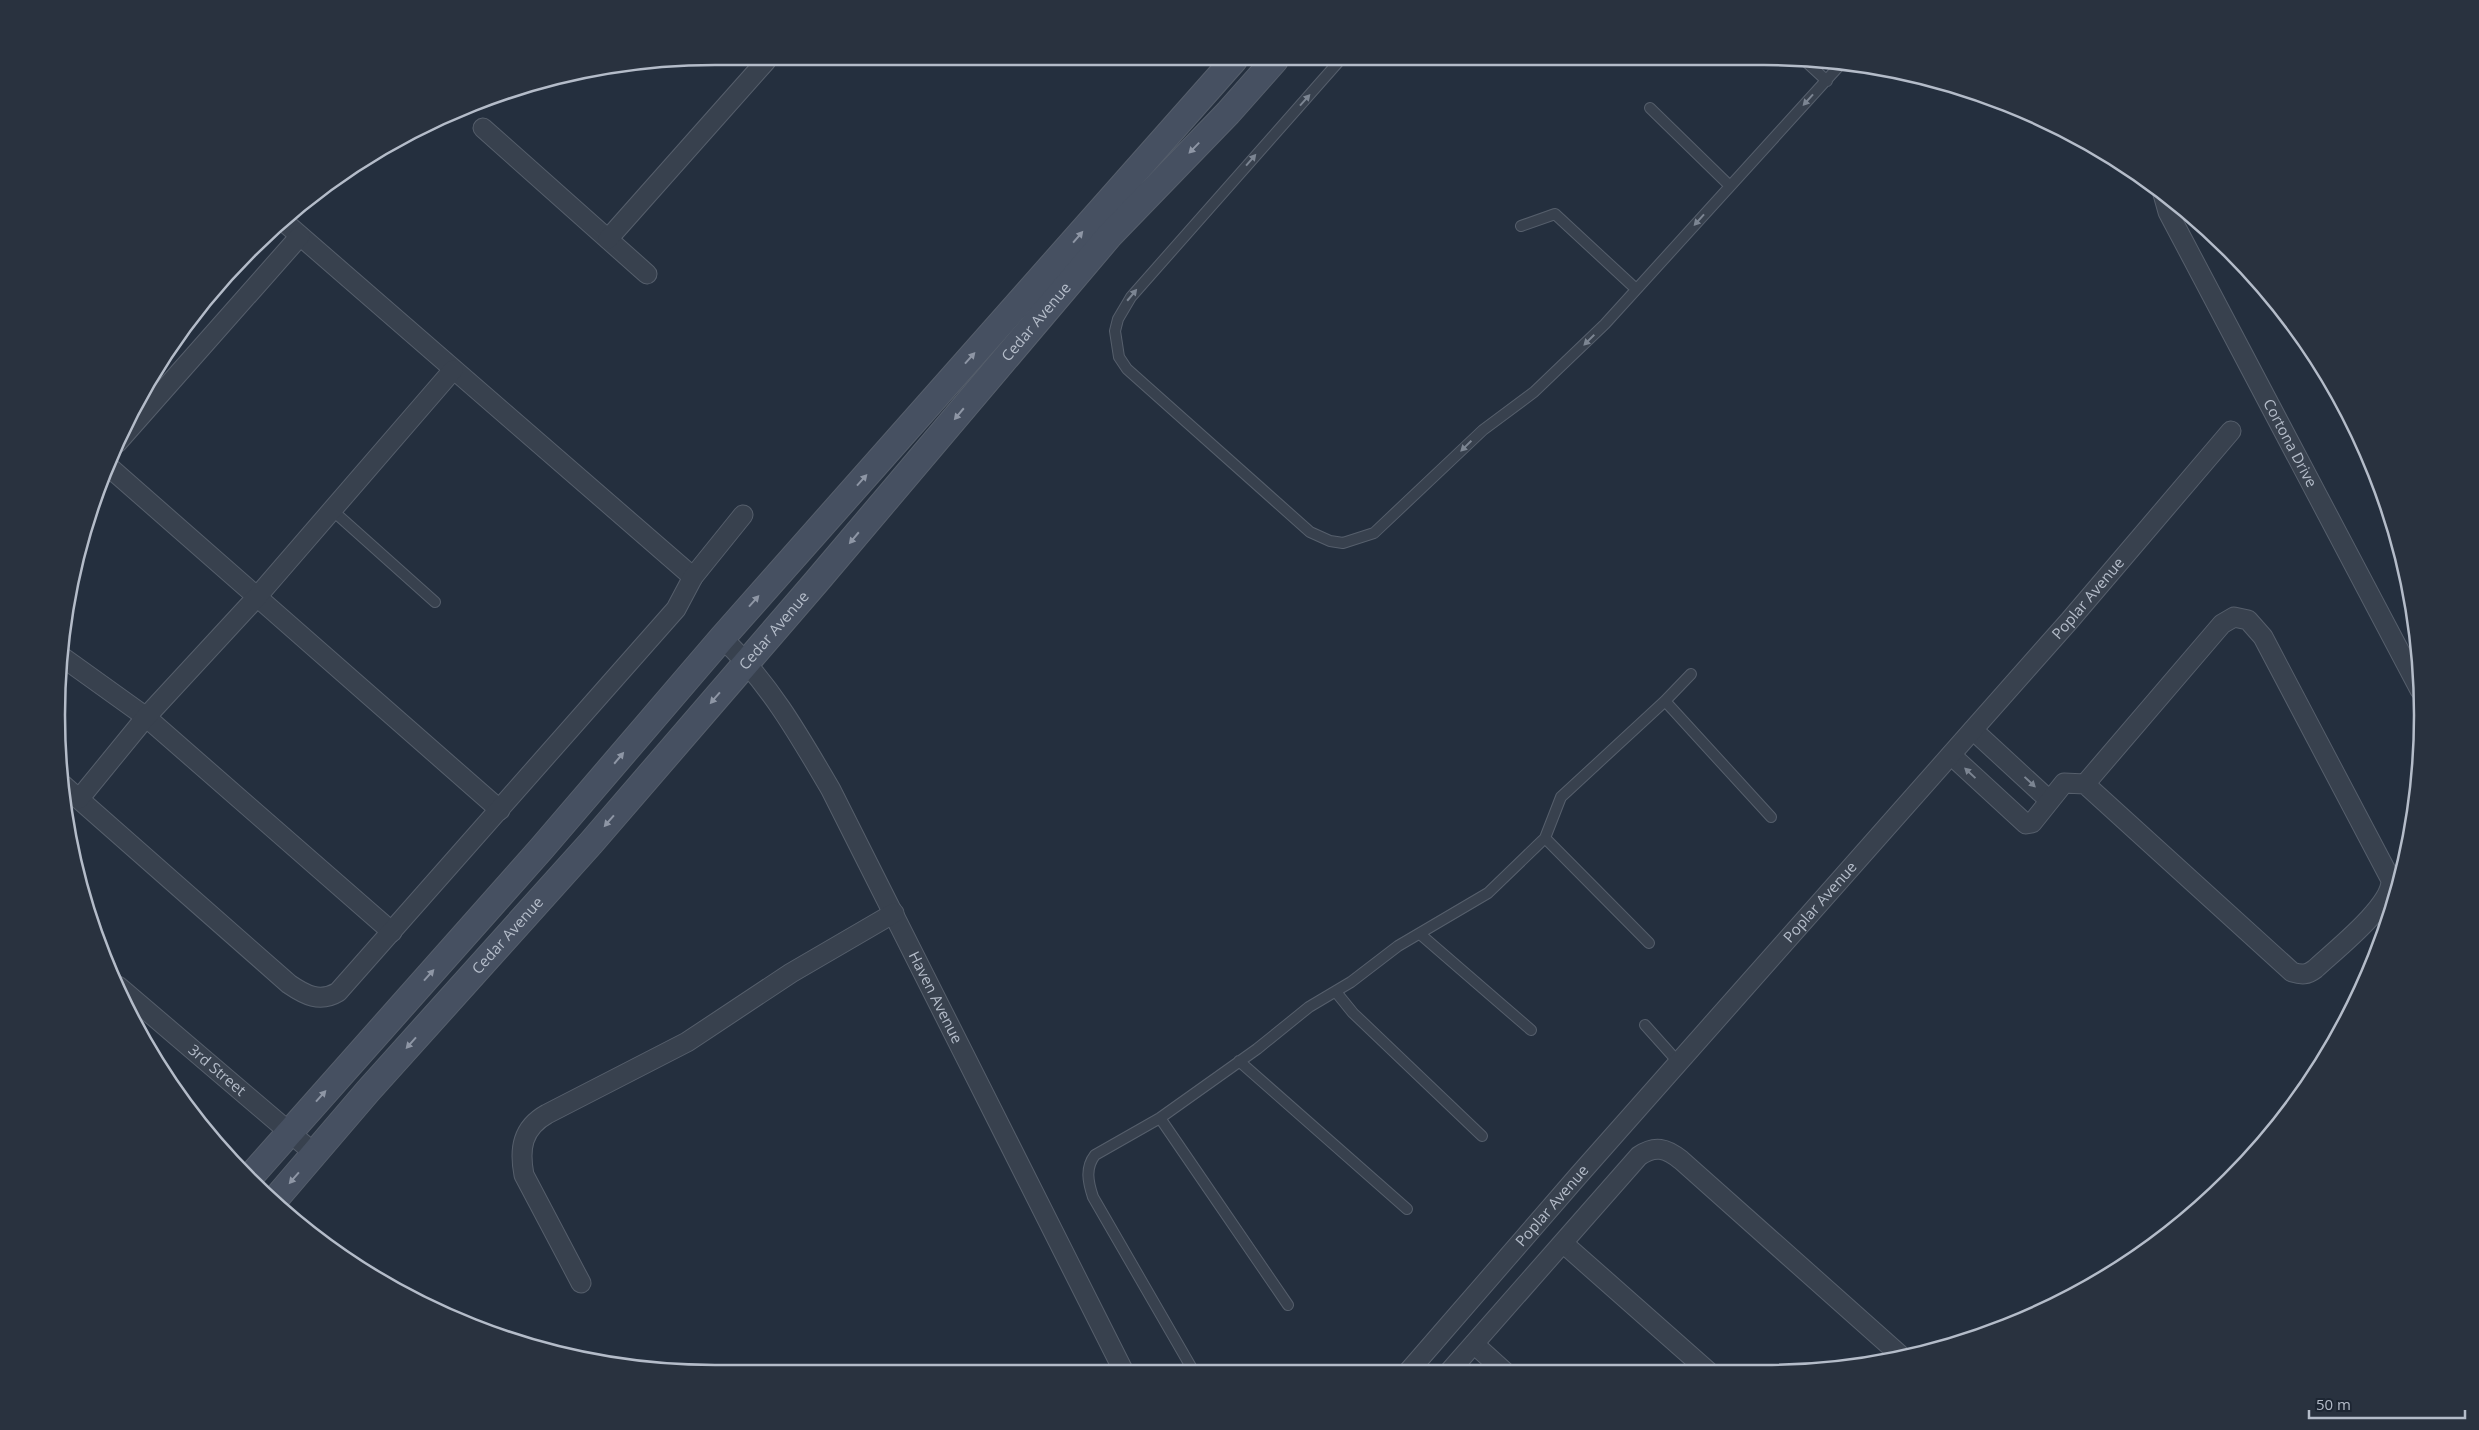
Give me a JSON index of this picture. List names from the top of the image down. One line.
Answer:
{"streets":{"main road":["Cedar Avenue"],"street":["Cortona Drive","Poplar Avenue","Haven Avenue","3rd Street"]},"crossings":[["Cedar Avenue","Haven Avenue"],["Cedar Avenue","3rd Street"]],"scale_bar":"50 m"}
